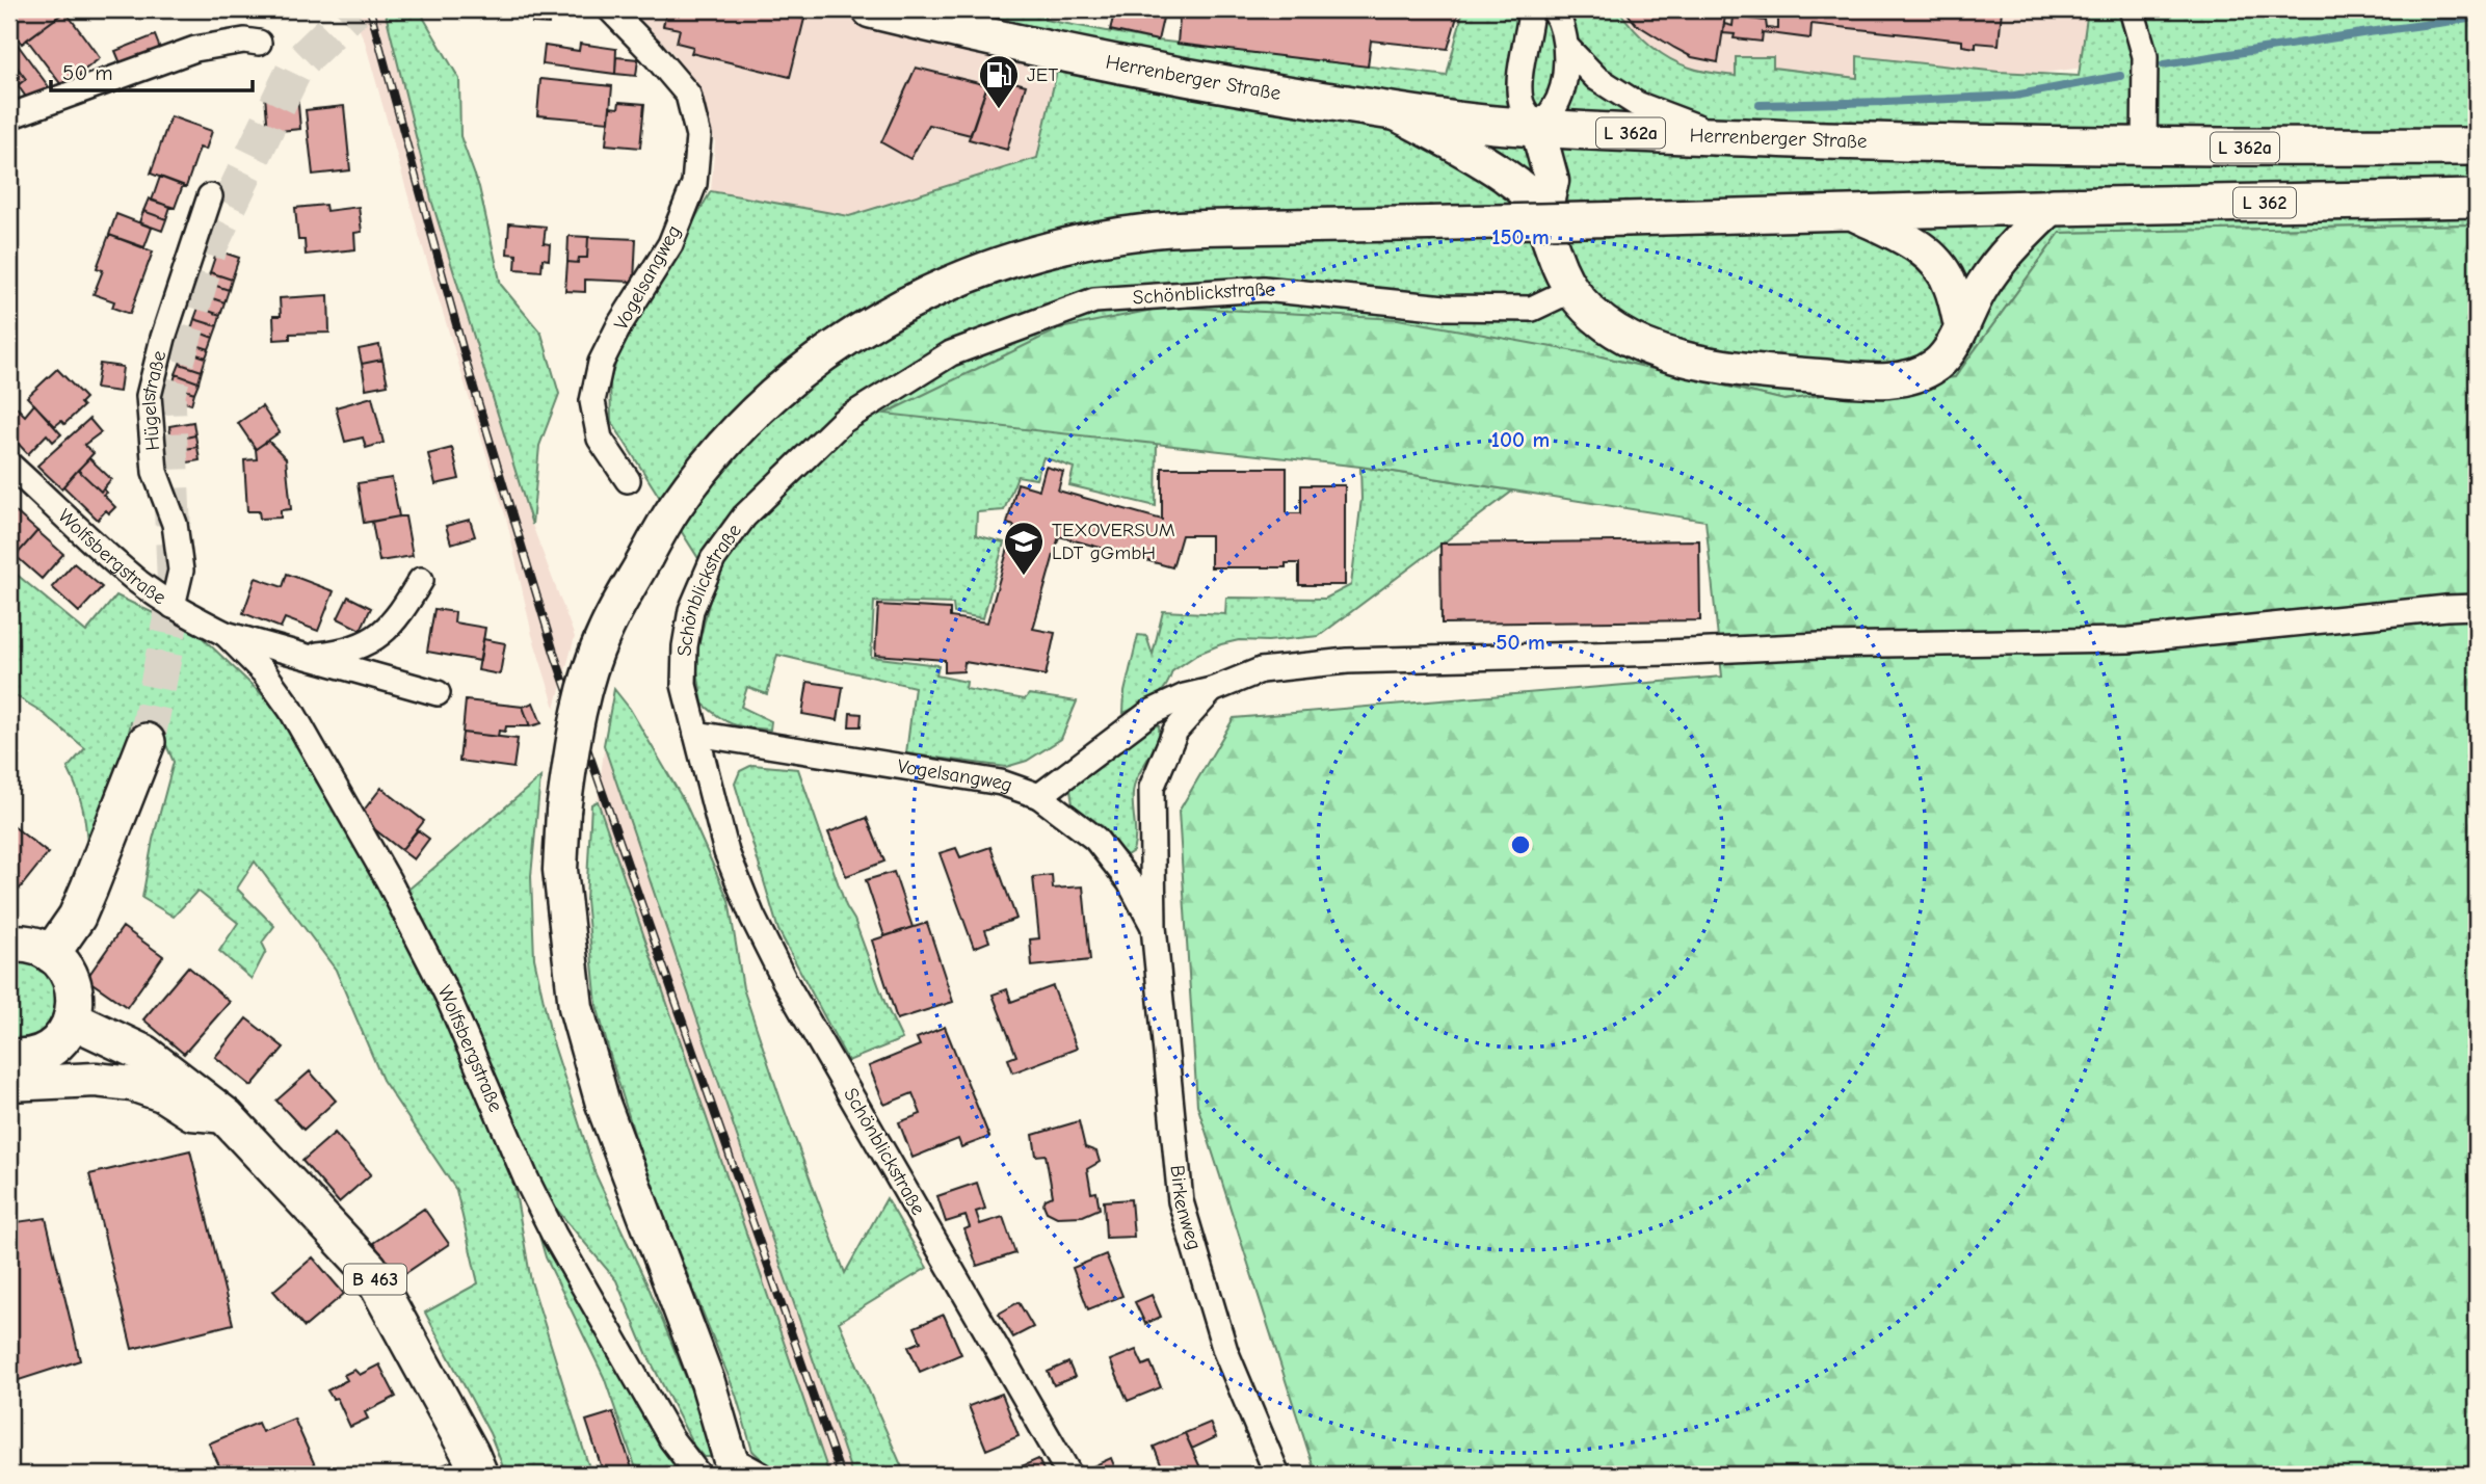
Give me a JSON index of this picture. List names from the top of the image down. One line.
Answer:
{"streets":{"main road":["Herrenberger Straße","L 362a","L 362","B 463"],"street":["Vogelsangweg","Schönblickstraße","Hügelstraße","Wolfsbergstraße","Birkenweg"]},"crossings":[["Vogelsangweg","Schönblickstraße"],["Vogelsangweg","Birkenweg"],["Hügelstraße","Wolfsbergstraße"]],"places":{"fuel station":["JET"],"school or university":["TEXOVERSUM LDT gGmbH"]},"scale_bar":"50 m","rings":["150 m","100 m","50 m"]}
